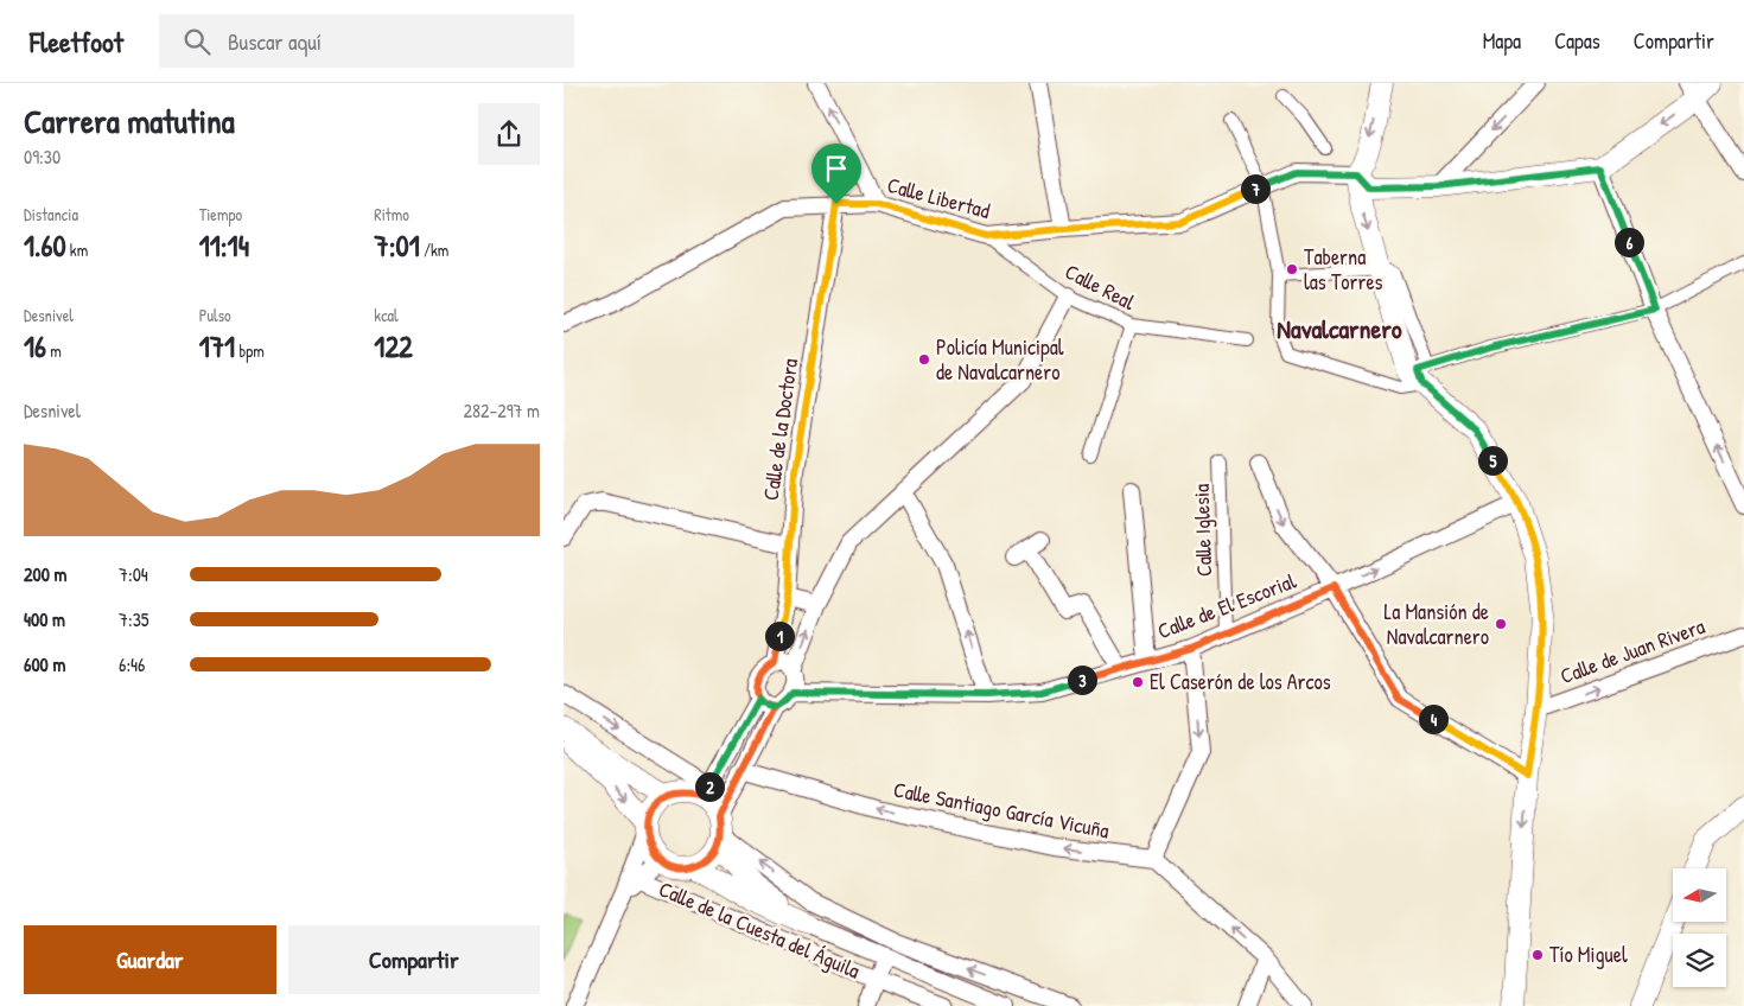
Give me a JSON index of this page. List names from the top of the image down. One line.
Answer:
{"streets":{"street":["Calle Libertad","Calle Real","Calle de la Doctora","Calle Iglesia","Calle de El Escorial","Calle de Juan Rivera","Calle Santiago García Vicuña","Calle de la Cuesta del Águila"]},"crossings":[["Calle Libertad","Calle Real"],["Calle Libertad","Calle de la Doctora"],["Calle de la Doctora","Calle de El Escorial"],["Calle Iglesia","Calle de El Escorial"]],"one_way":["Calle de Juan Rivera","Calle Santiago García Vicuña"],"districts":["Navalcarnero"],"places":["Taberna las Torres","Policía Municipal de Navalcarnero","La Mansión de Navalcarnero","El Caserón de los Arcos","Tío Miguel"],"north":"left","page":{"header":"Fleetfoot","search":"Buscar aquí","nav":["Mapa","Capas","Compartir"],"heading":["Carrera matutina","09:30"],"pins":["7","6","5","1","3","4","2"],"stats":[["Distancia","1.60 km"],["Tiempo","11:14"],["Ritmo","7:01 /km"],["Desnivel","16 m"],["Pulso","171 bpm"],["kcal","122"]],"chart":["Desnivel","282–297 m"],"list":[{"name":"200 m","note":"7:04"},{"name":"400 m","note":"7:35"},{"name":"600 m","note":"6:46"}],"buttons":["Guardar","Compartir"]}}
